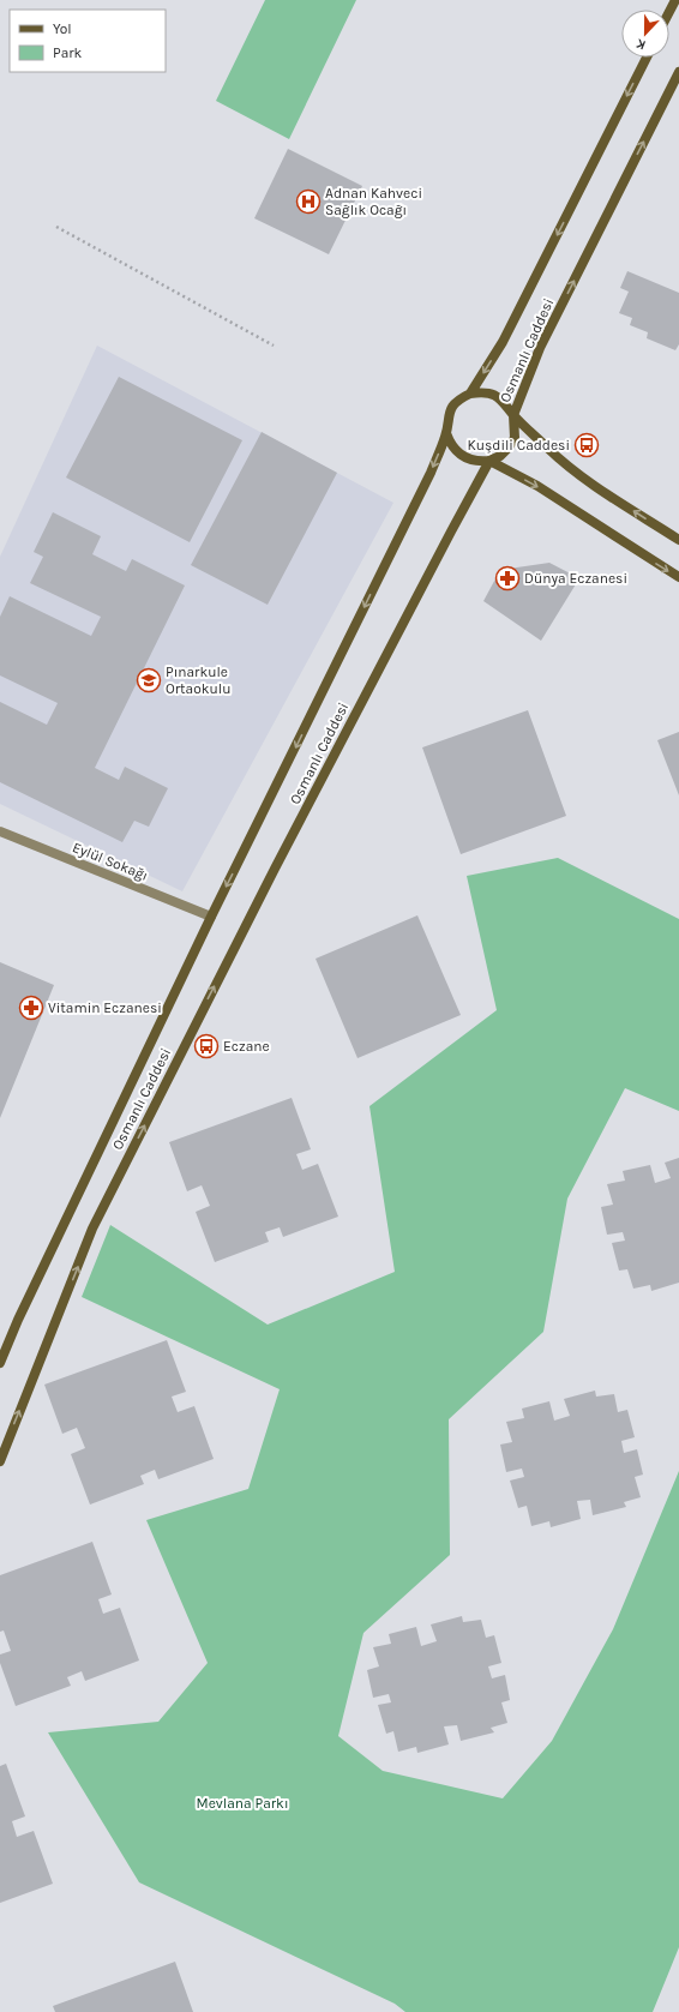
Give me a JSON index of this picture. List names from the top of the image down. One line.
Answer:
{"streets":{"main road":["Osmanlı Caddesi"],"street":["Eylül Sokağı"]},"crossings":[["Osmanlı Caddesi","Eylül Sokağı"]],"parks":["Mevlana Parkı"],"places":{"hospital":["Adnan Kahveci Sağlık Ocağı"],"bus stop":["Kuşdili Caddesi","Eczane"],"pharmacy":["Dünya Eczanesi","Vitamin Eczanesi"],"school or university":["Pınarkule Ortaokulu"]},"legend":["Yol","Park"],"north":"bottom"}
